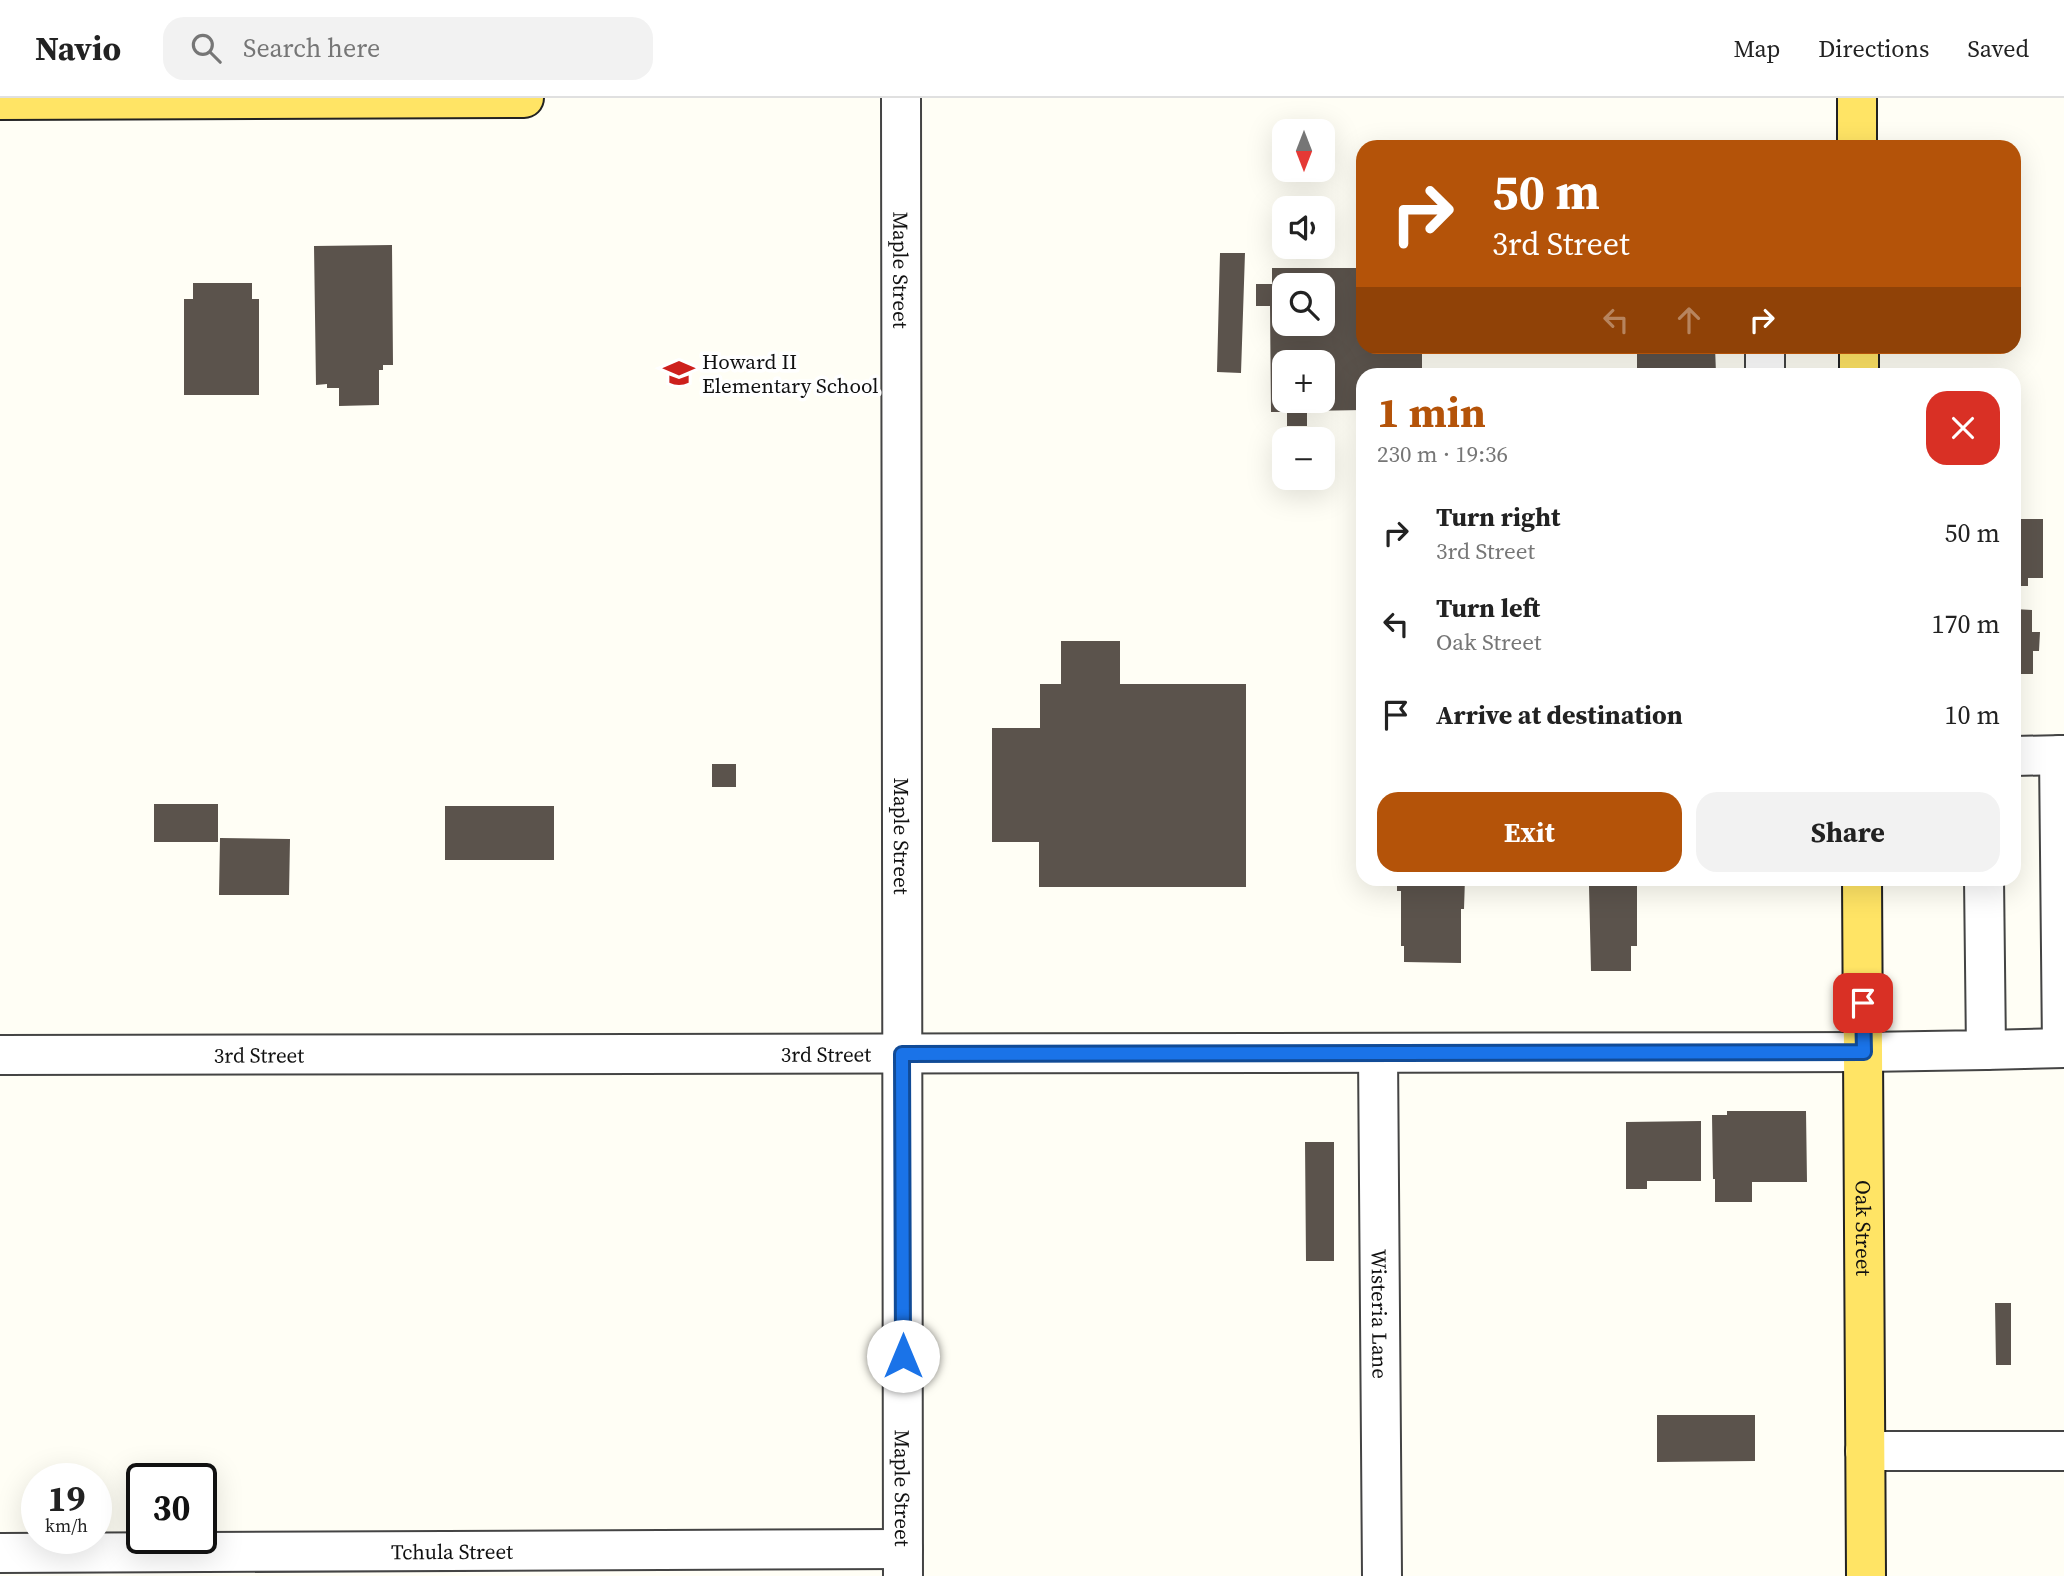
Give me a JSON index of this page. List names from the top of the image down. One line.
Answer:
{"streets":{"main road":["Oak Street"],"street":["Maple Street","3rd Street","Wisteria Lane","Tchula Street"]},"crossings":[["Maple Street","3rd Street"],["Maple Street","Tchula Street"],["3rd Street","Oak Street"],["3rd Street","Wisteria Lane"]],"places":{"school or university":["Howard II Elementary School"]},"north":"bottom","page":{"header":"Navio","search":"Search here","nav":["Map","Directions","Saved"],"map_buttons":["+","−"],"turn":["50 m","3rd Street"],"heading":["1 min","230 m · 19:36"],"list":[{"name":"Turn right","note":"3rd Street","value":"50 m"},{"name":"Turn left","note":"Oak Street","value":"170 m"},{"name":"Arrive at destination","value":"10 m"}],"buttons":["Exit","Share"],"speed":"19 km/h","limit":"30"}}
